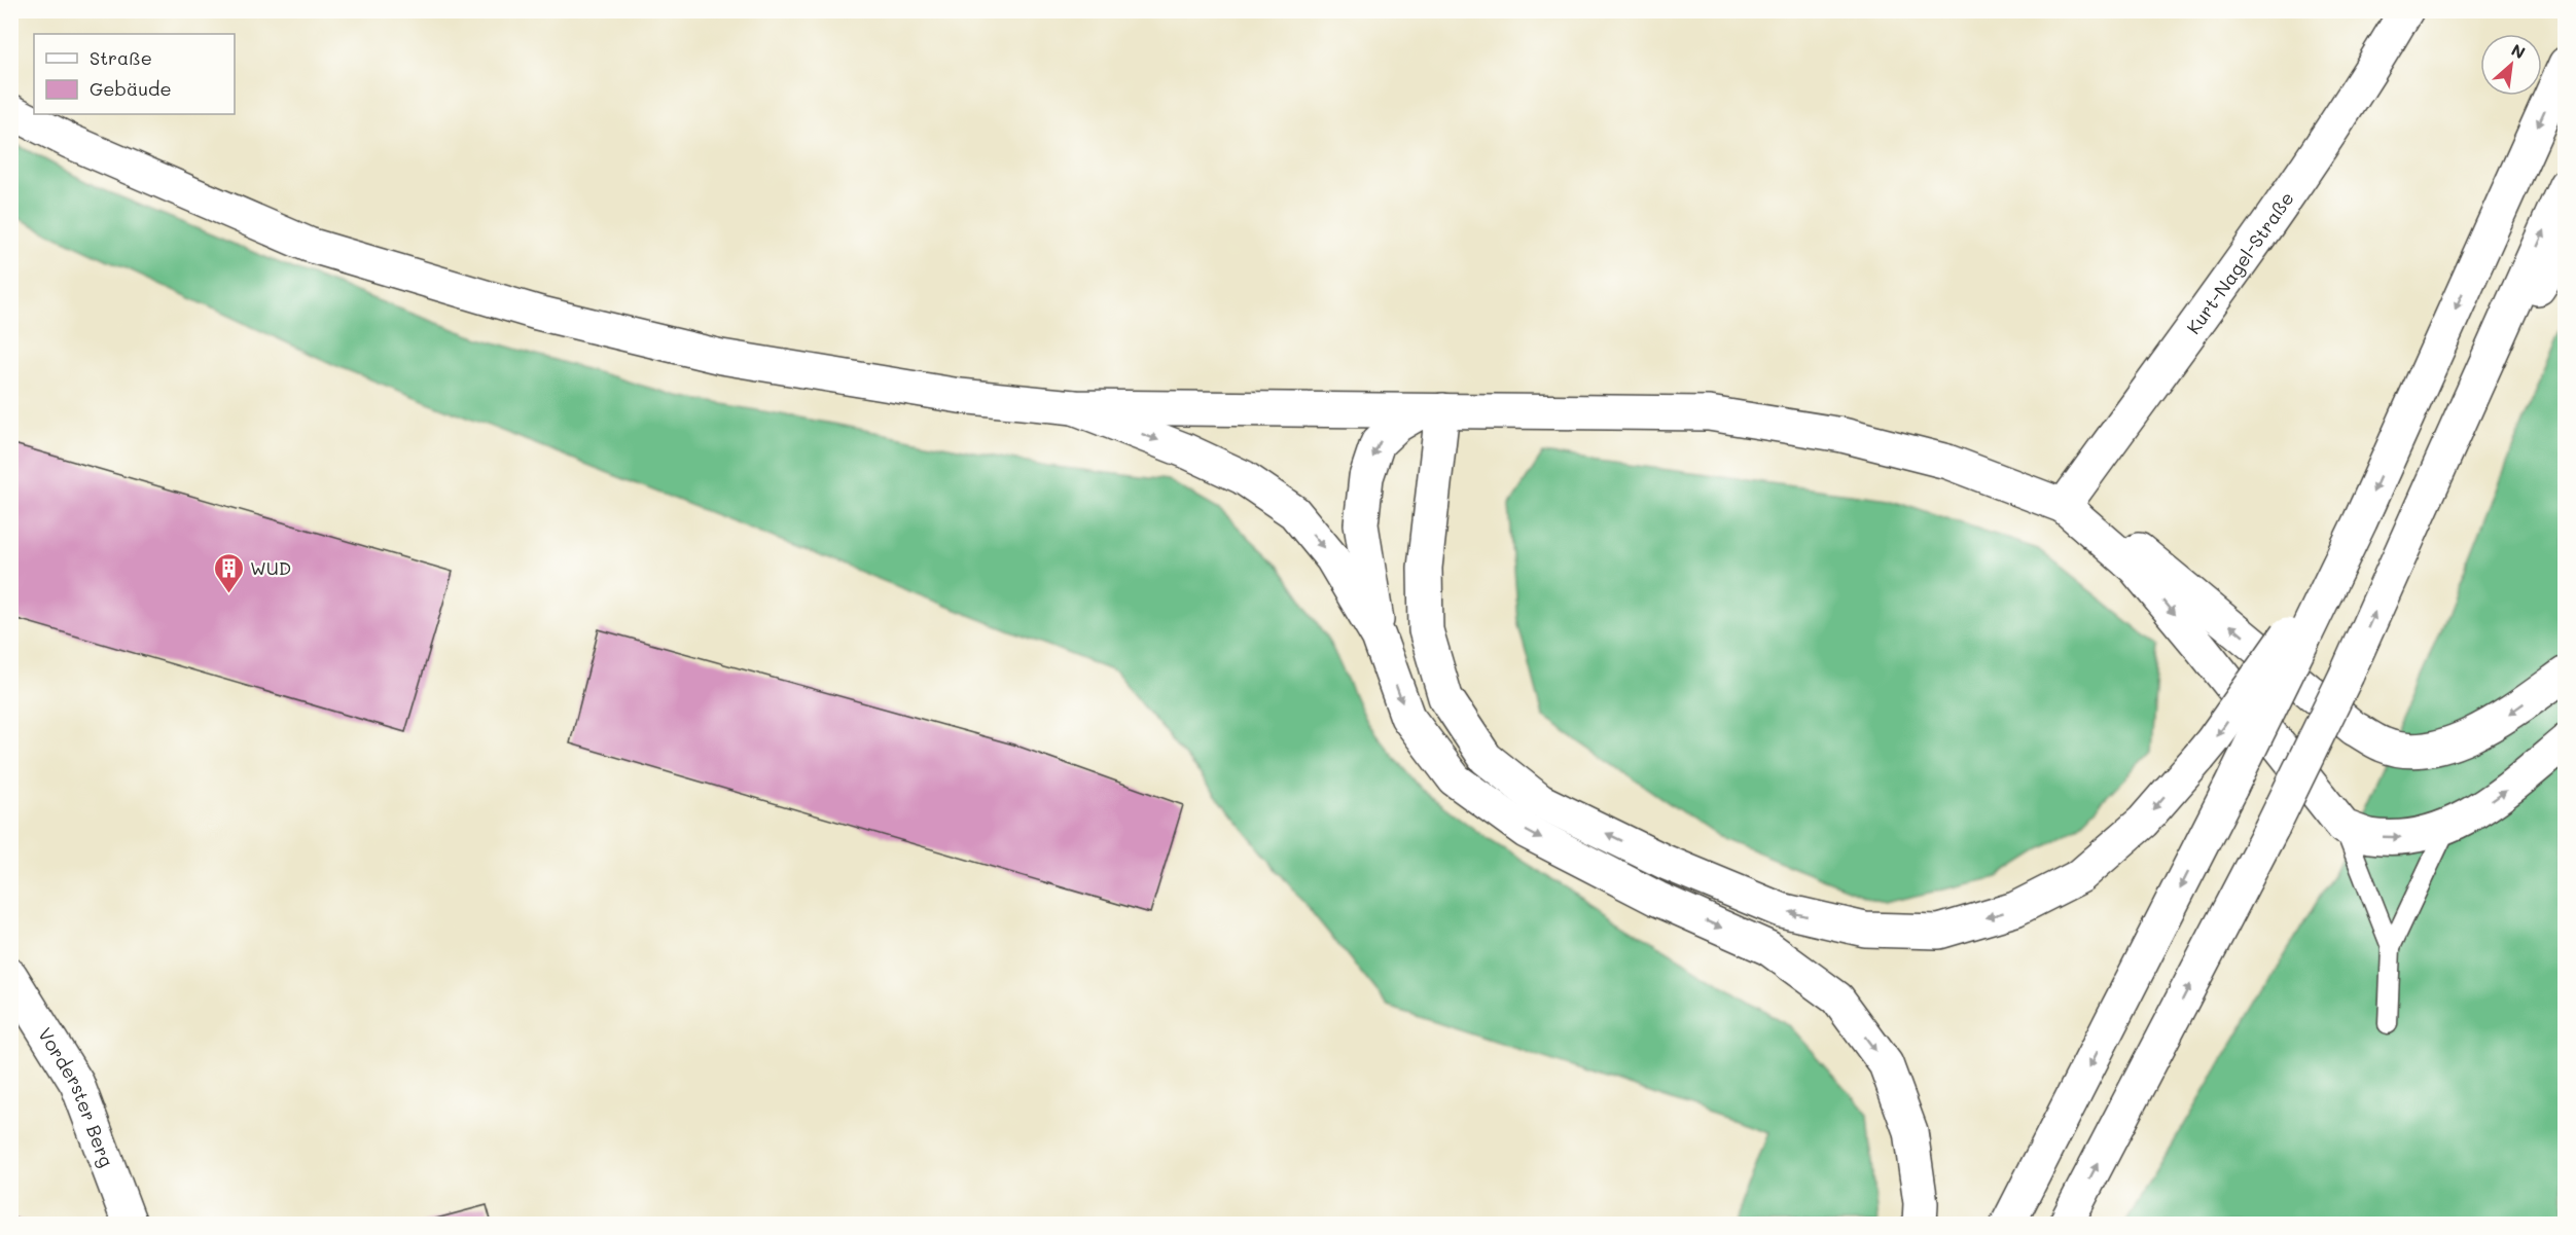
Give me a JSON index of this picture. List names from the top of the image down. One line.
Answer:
{"streets":{"main road":["Kurt-Nagel-Straße","Vorderster Berg"]},"places":{"building":["WUD"]},"legend":["Straße","Gebäude"],"north":"top right"}
